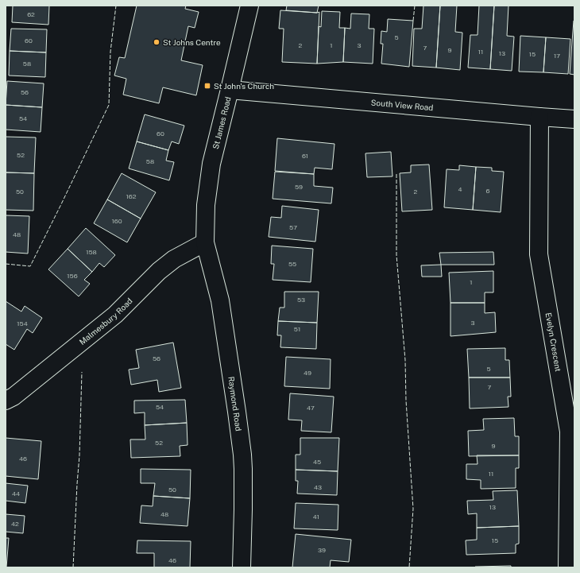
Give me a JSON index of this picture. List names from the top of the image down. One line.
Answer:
{"streets":{"street":["South View Road","St James Road","Malmesbury Road","Evelyn Crescent","Raymond Road"]},"crossings":[["South View Road","St James Road"],["South View Road","Evelyn Crescent"],["St James Road","Malmesbury Road"],["St James Road","Raymond Road"],["Malmesbury Road","Raymond Road"]],"places":{"other":["St Johns Centre"],"transit":["St John's Church"]},"house_numbers":["62","5","60","2","1","3","7","9","11","13","15","17","58","56","54","60","52","61","58","59","4","6","50","2","162","160","57","48","158","55","156","1","53","3","154","51","56","5","49","7","54","47","52","9","46","45","11","43","50","44","13","48","41","42","15","39","46"]}
